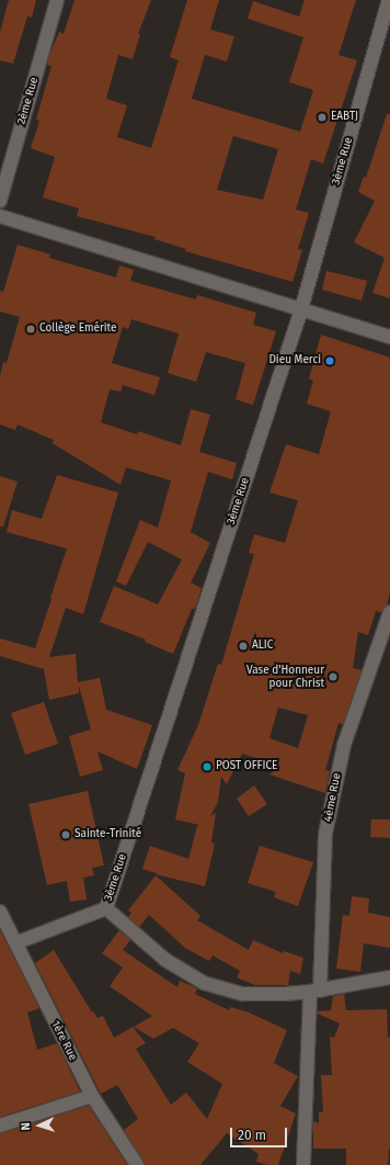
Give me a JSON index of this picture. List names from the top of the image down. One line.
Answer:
{"streets":{"street":["2ème Rue","3ème Rue","4ème Rue","1ère Rue"]},"crossings":[["3ème Rue","1ère Rue"]],"places":["EABTJ","Collège Emérite","Dieu Merci","ALIC","Vase d'Honneur pour Christ","POST OFFICE","Sainte-Trinité"],"scale_bar":"20 m","north":"left"}
